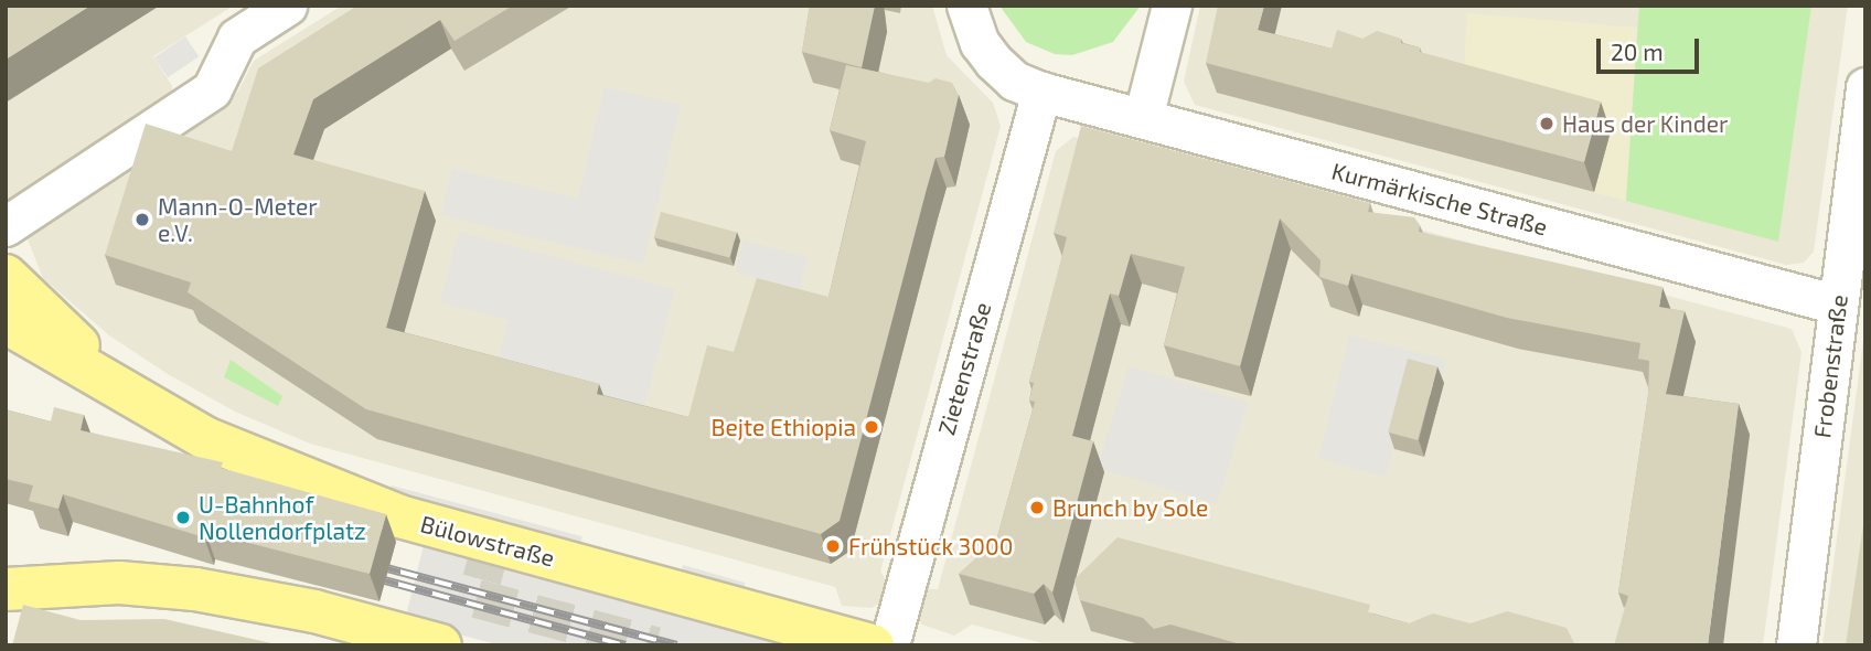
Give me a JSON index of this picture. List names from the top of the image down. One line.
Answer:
{"streets":{"main road":["Bülowstraße"],"street":["Kurmärkische Straße","Frobenstraße","Zietenstraße"]},"crossings":[["Kurmärkische Straße","Frobenstraße"],["Kurmärkische Straße","Zietenstraße"]],"places":["Haus der Kinder","Mann-O-Meter e.V.","Bejte Ethiopia","Brunch by Sole","U-Bahnhof Nollendorfplatz","Frühstück 3000"],"scale_bar":"20 m"}
